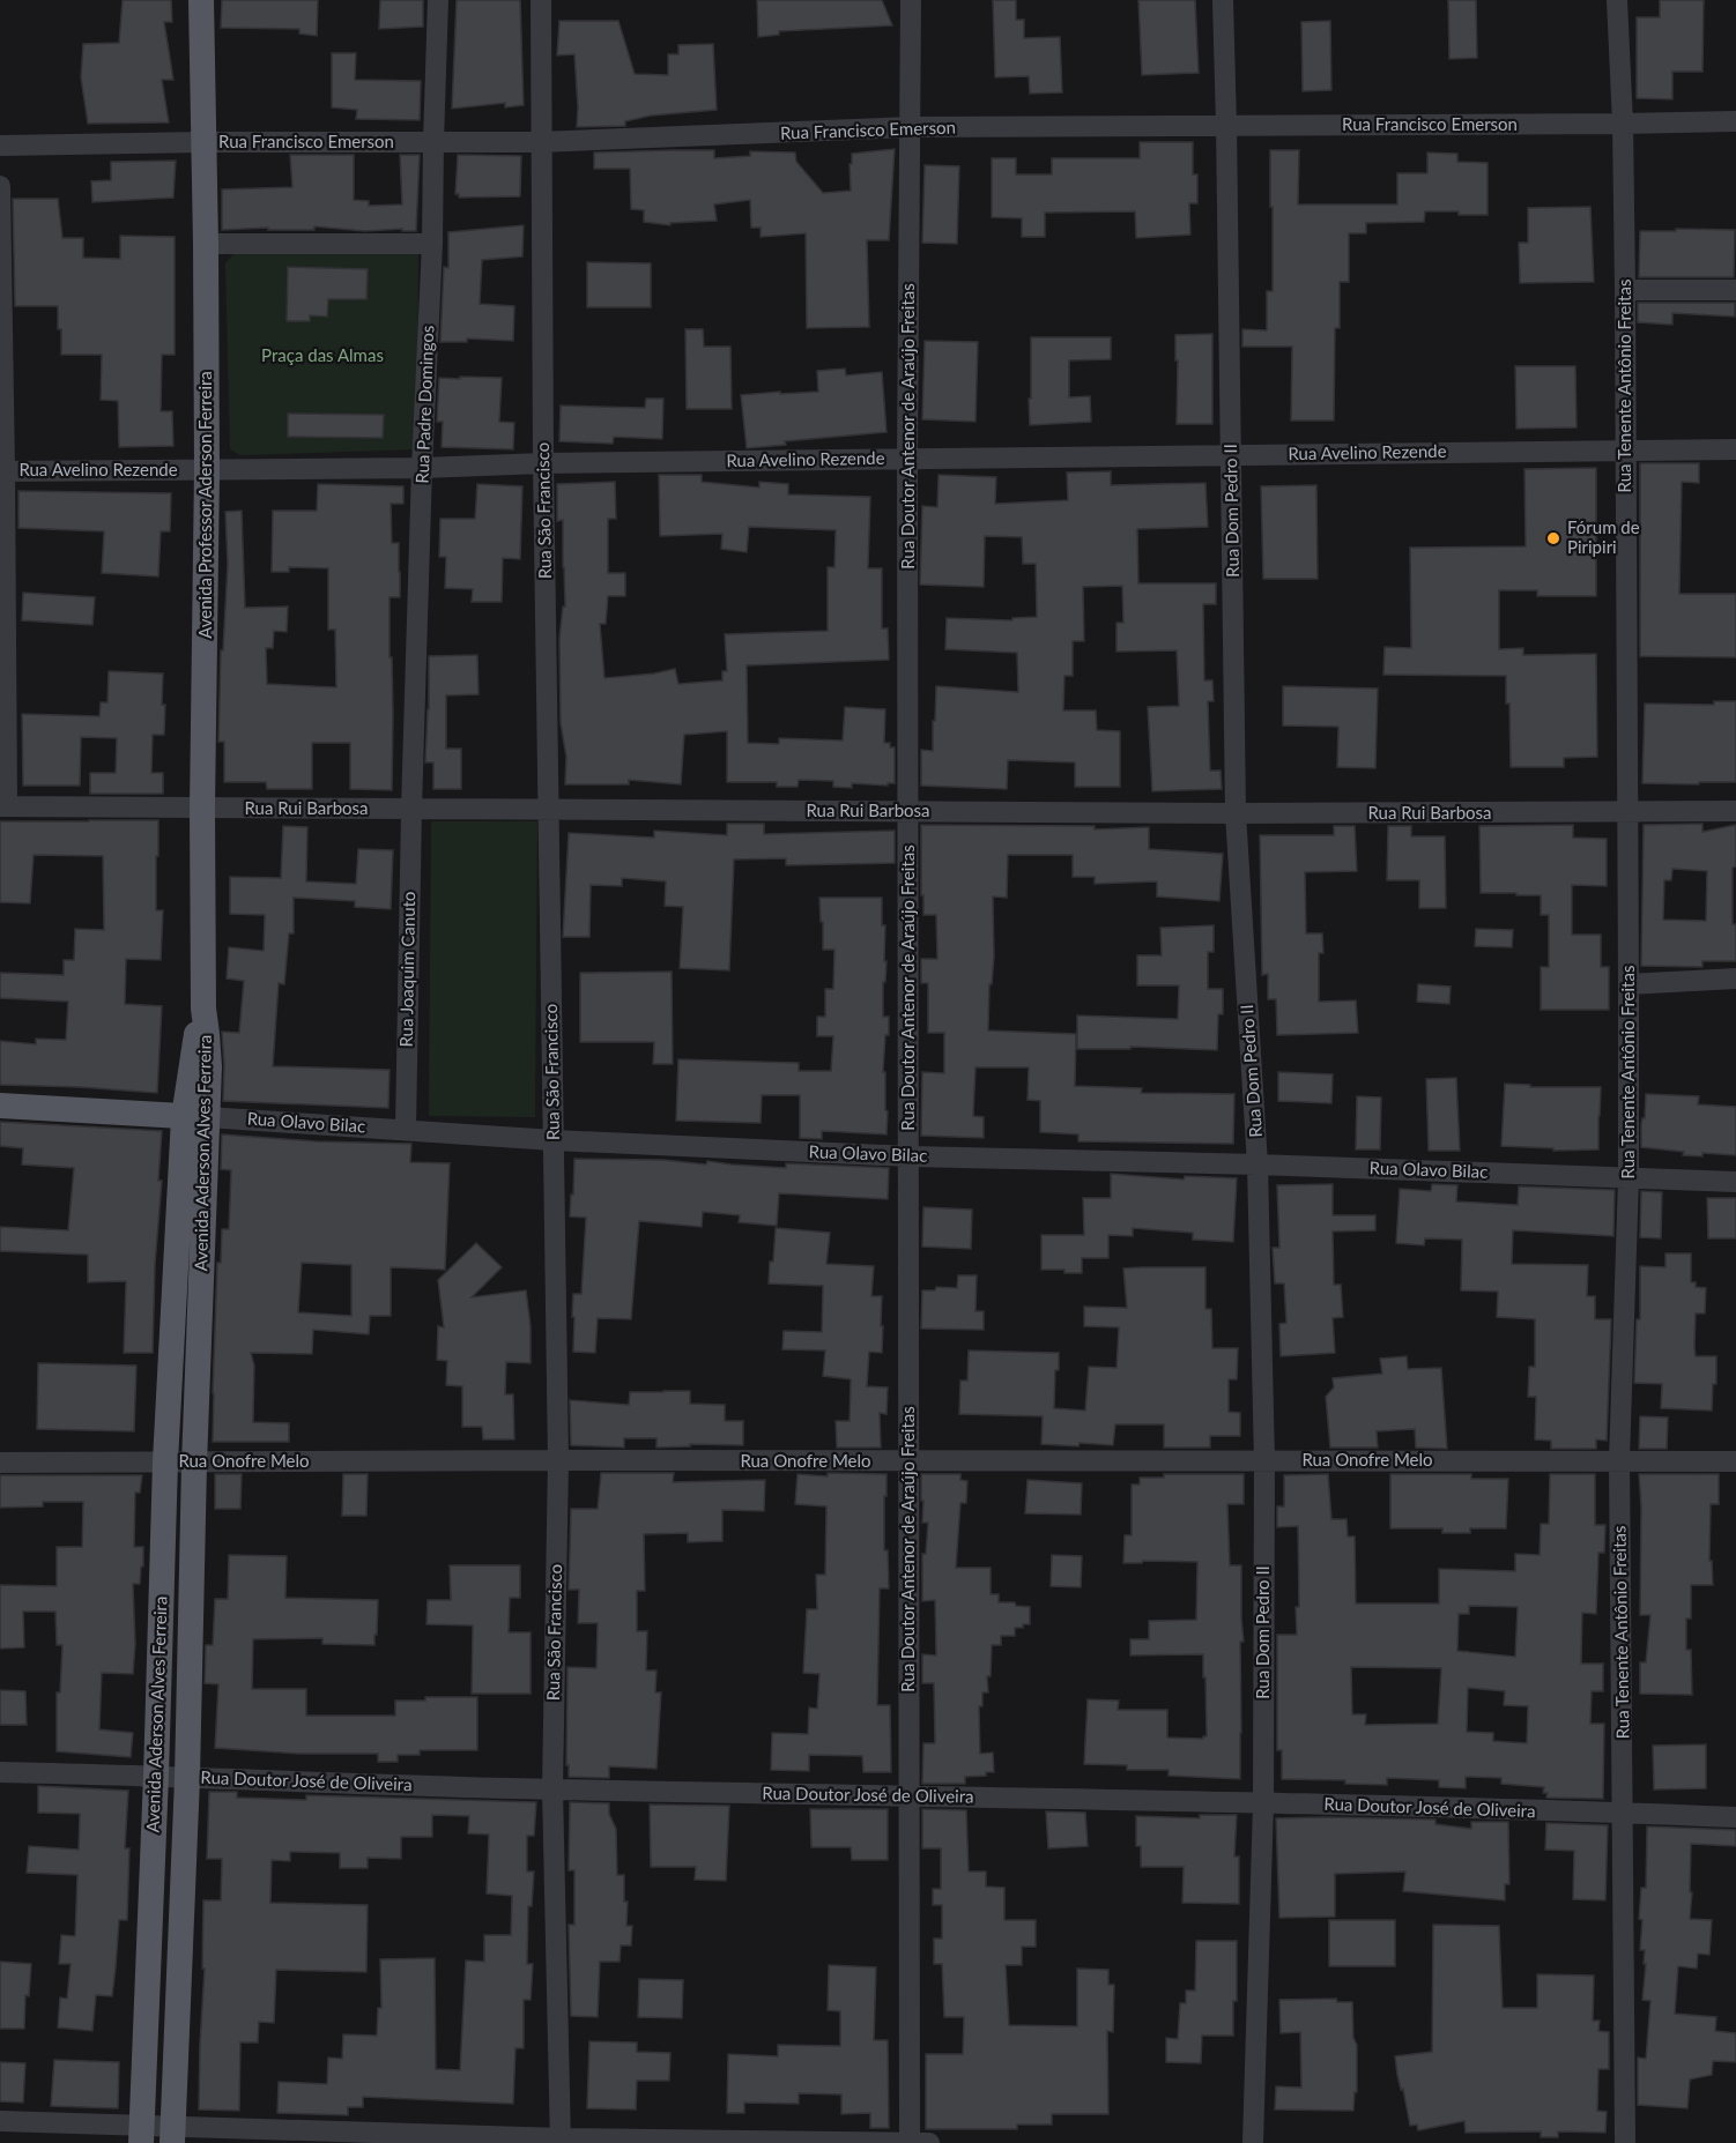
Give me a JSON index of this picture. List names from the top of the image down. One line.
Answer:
{"streets":{"main road":["Avenida Professor Aderson Ferreira","Rua Olavo Bilac","Avenida Aderson Alves Ferreira"],"street":["Rua Francisco Emerson","Rua Tenente Antônio Freitas","Rua Padre Domingos","Rua Doutor Antenor de Araújo Freitas","Rua Avelino Rezende","Rua São Francisco","Rua Dom Pedro II","Rua Rui Barbosa","Rua Joaquim Canuto","Rua Onofre Melo","Rua Doutor José de Oliveira"]},"crossings":[["Rua Francisco Emerson","Rua Tenente Antônio Freitas"],["Rua Francisco Emerson","Rua Padre Domingos"],["Rua Francisco Emerson","Rua Doutor Antenor de Araújo Freitas"],["Rua Francisco Emerson","Avenida Professor Aderson Ferreira"],["Rua Francisco Emerson","Rua São Francisco"],["Rua Francisco Emerson","Rua Dom Pedro II"],["Rua Tenente Antônio Freitas","Rua Avelino Rezende"],["Rua Tenente Antônio Freitas","Rua Rui Barbosa"],["Rua Tenente Antônio Freitas","Rua Olavo Bilac"],["Rua Tenente Antônio Freitas","Rua Onofre Melo"],["Rua Tenente Antônio Freitas","Rua Doutor José de Oliveira"],["Rua Padre Domingos","Rua Avelino Rezende"],["Rua Padre Domingos","Rua Rui Barbosa"],["Rua Padre Domingos","Rua Joaquim Canuto"],["Rua Doutor Antenor de Araújo Freitas","Rua Avelino Rezende"],["Rua Doutor Antenor de Araújo Freitas","Rua Rui Barbosa"],["Rua Doutor Antenor de Araújo Freitas","Rua Olavo Bilac"],["Rua Doutor Antenor de Araújo Freitas","Rua Onofre Melo"],["Rua Doutor Antenor de Araújo Freitas","Rua Doutor José de Oliveira"],["Rua Avelino Rezende","Avenida Professor Aderson Ferreira"],["Rua Avelino Rezende","Rua São Francisco"],["Rua Avelino Rezende","Rua Dom Pedro II"],["Avenida Professor Aderson Ferreira","Rua Rui Barbosa"],["Avenida Professor Aderson Ferreira","Avenida Aderson Alves Ferreira"],["Rua São Francisco","Rua Rui Barbosa"],["Rua São Francisco","Rua Olavo Bilac"],["Rua São Francisco","Rua Onofre Melo"],["Rua São Francisco","Rua Doutor José de Oliveira"],["Rua Dom Pedro II","Rua Rui Barbosa"],["Rua Dom Pedro II","Rua Olavo Bilac"],["Rua Dom Pedro II","Rua Onofre Melo"],["Rua Dom Pedro II","Rua Doutor José de Oliveira"],["Rua Rui Barbosa","Rua Joaquim Canuto"],["Rua Joaquim Canuto","Rua Olavo Bilac"],["Rua Olavo Bilac","Avenida Aderson Alves Ferreira"],["Avenida Aderson Alves Ferreira","Rua Onofre Melo"],["Avenida Aderson Alves Ferreira","Rua Doutor José de Oliveira"]],"parks":["Praça das Almas"],"places":["Fórum de Piripiri"]}
